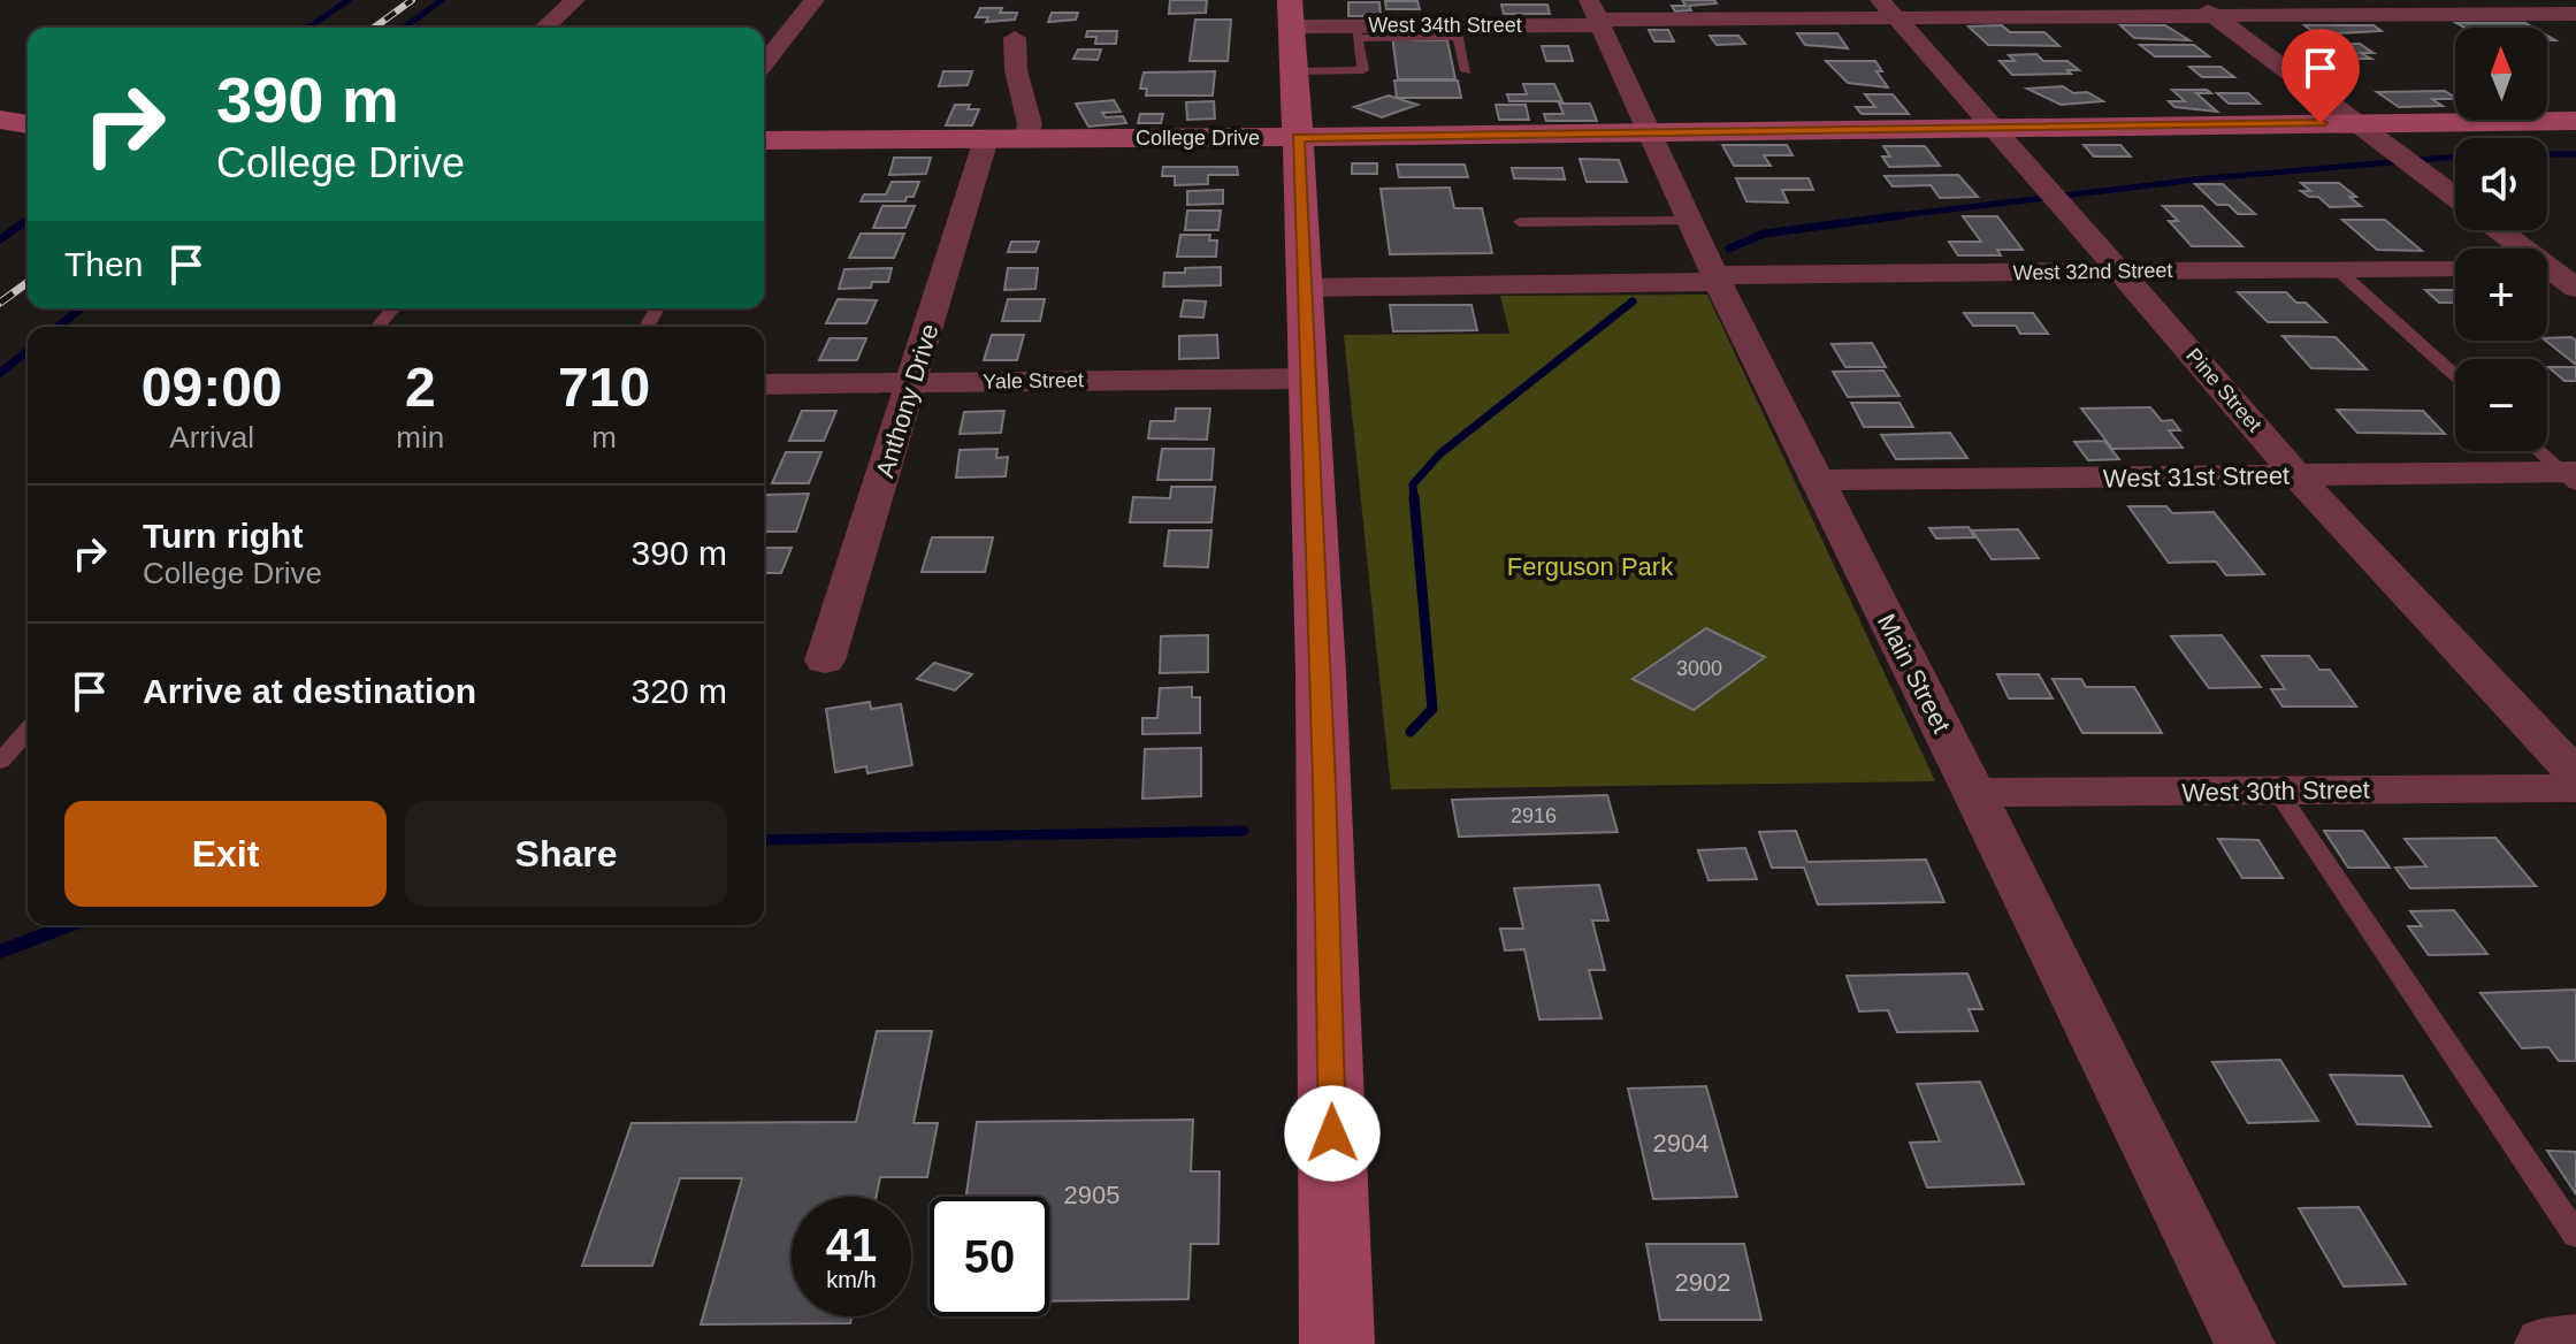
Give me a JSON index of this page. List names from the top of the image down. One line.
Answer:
{"streets":{"street":["West 34th Street","College Drive","West 32nd Street","Yale Street","Pine Street","Anthony Drive","West 31st Street","Main Street","West 30th Street"]},"crossings":[["West 34th Street","Pine Street"],["West 34th Street","Main Street"],["College Drive","Pine Street"],["College Drive","Anthony Drive"],["College Drive","Main Street"],["West 32nd Street","Pine Street"],["West 32nd Street","Main Street"],["Yale Street","Anthony Drive"],["Pine Street","West 31st Street"],["West 31st Street","Main Street"],["Main Street","West 30th Street"]],"parks":["Ferguson Park"],"house_numbers":["3000","2916","2904","2905","2902"],"north":"top","page":{"map_buttons":["+","−"],"turn":["390 m","College Drive"],"then":"Then","eta":["09:00","Arrival","2","min","710","m"],"list":[{"name":"Turn right","note":"College Drive","value":"390 m"},{"name":"Arrive at destination","value":"320 m"}],"buttons":["Exit","Share"],"speed":"41 km/h","limit":"50"}}
